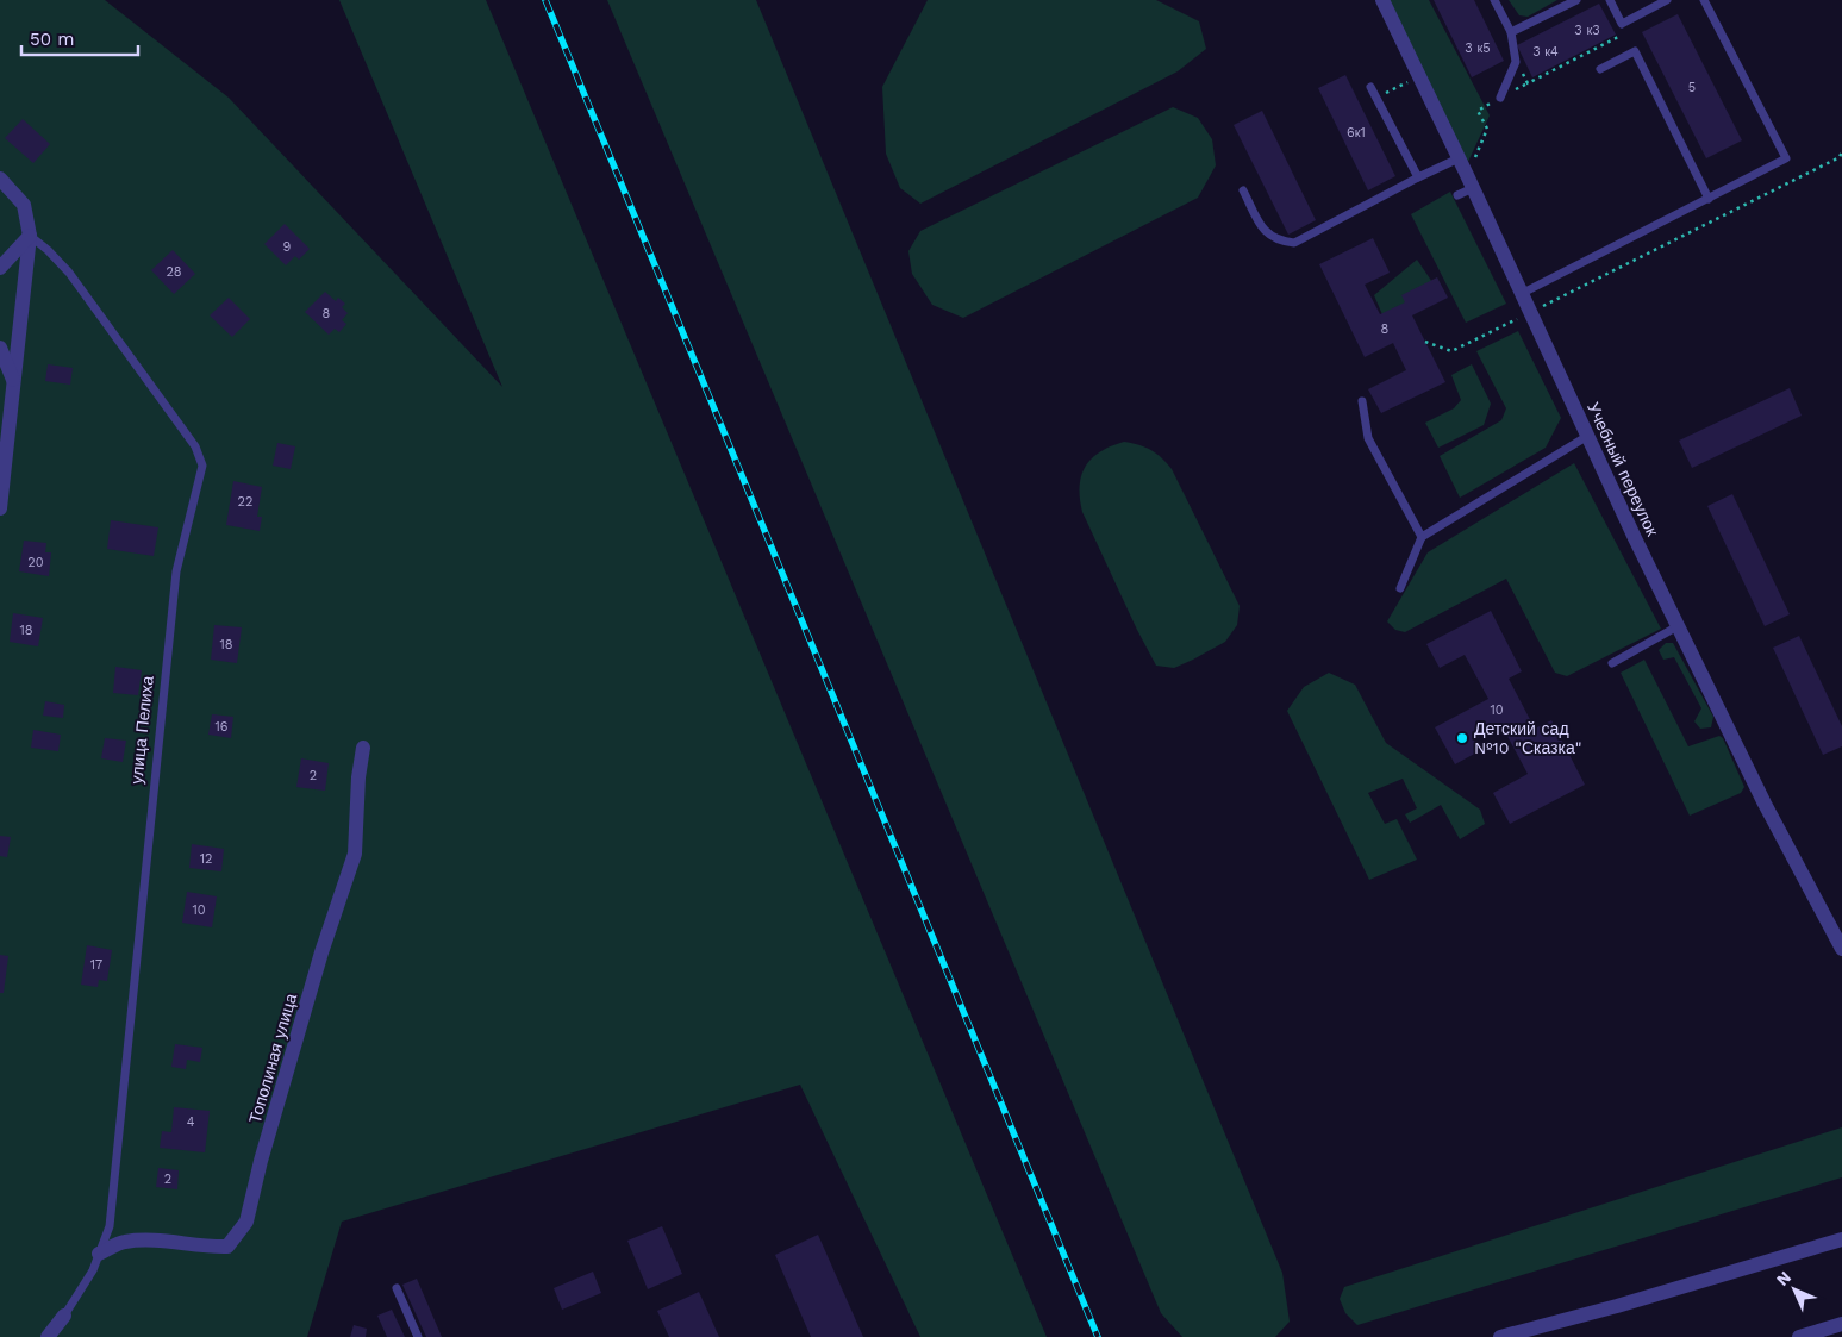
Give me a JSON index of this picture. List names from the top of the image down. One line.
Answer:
{"streets":{"street":["Учебный переулок","улица Пелиха","Тополиная улица"]},"crossings":[["улица Пелиха","Тополиная улица"]],"places":["Детский сад №10 \"Сказка\""],"house_numbers":["3 к3","3 к5","3 к4","5","6к1","9","28","8","8","22","20","18","18","10","16","2","12","10","17","4","2"],"scale_bar":"50 m","north":"top left"}
